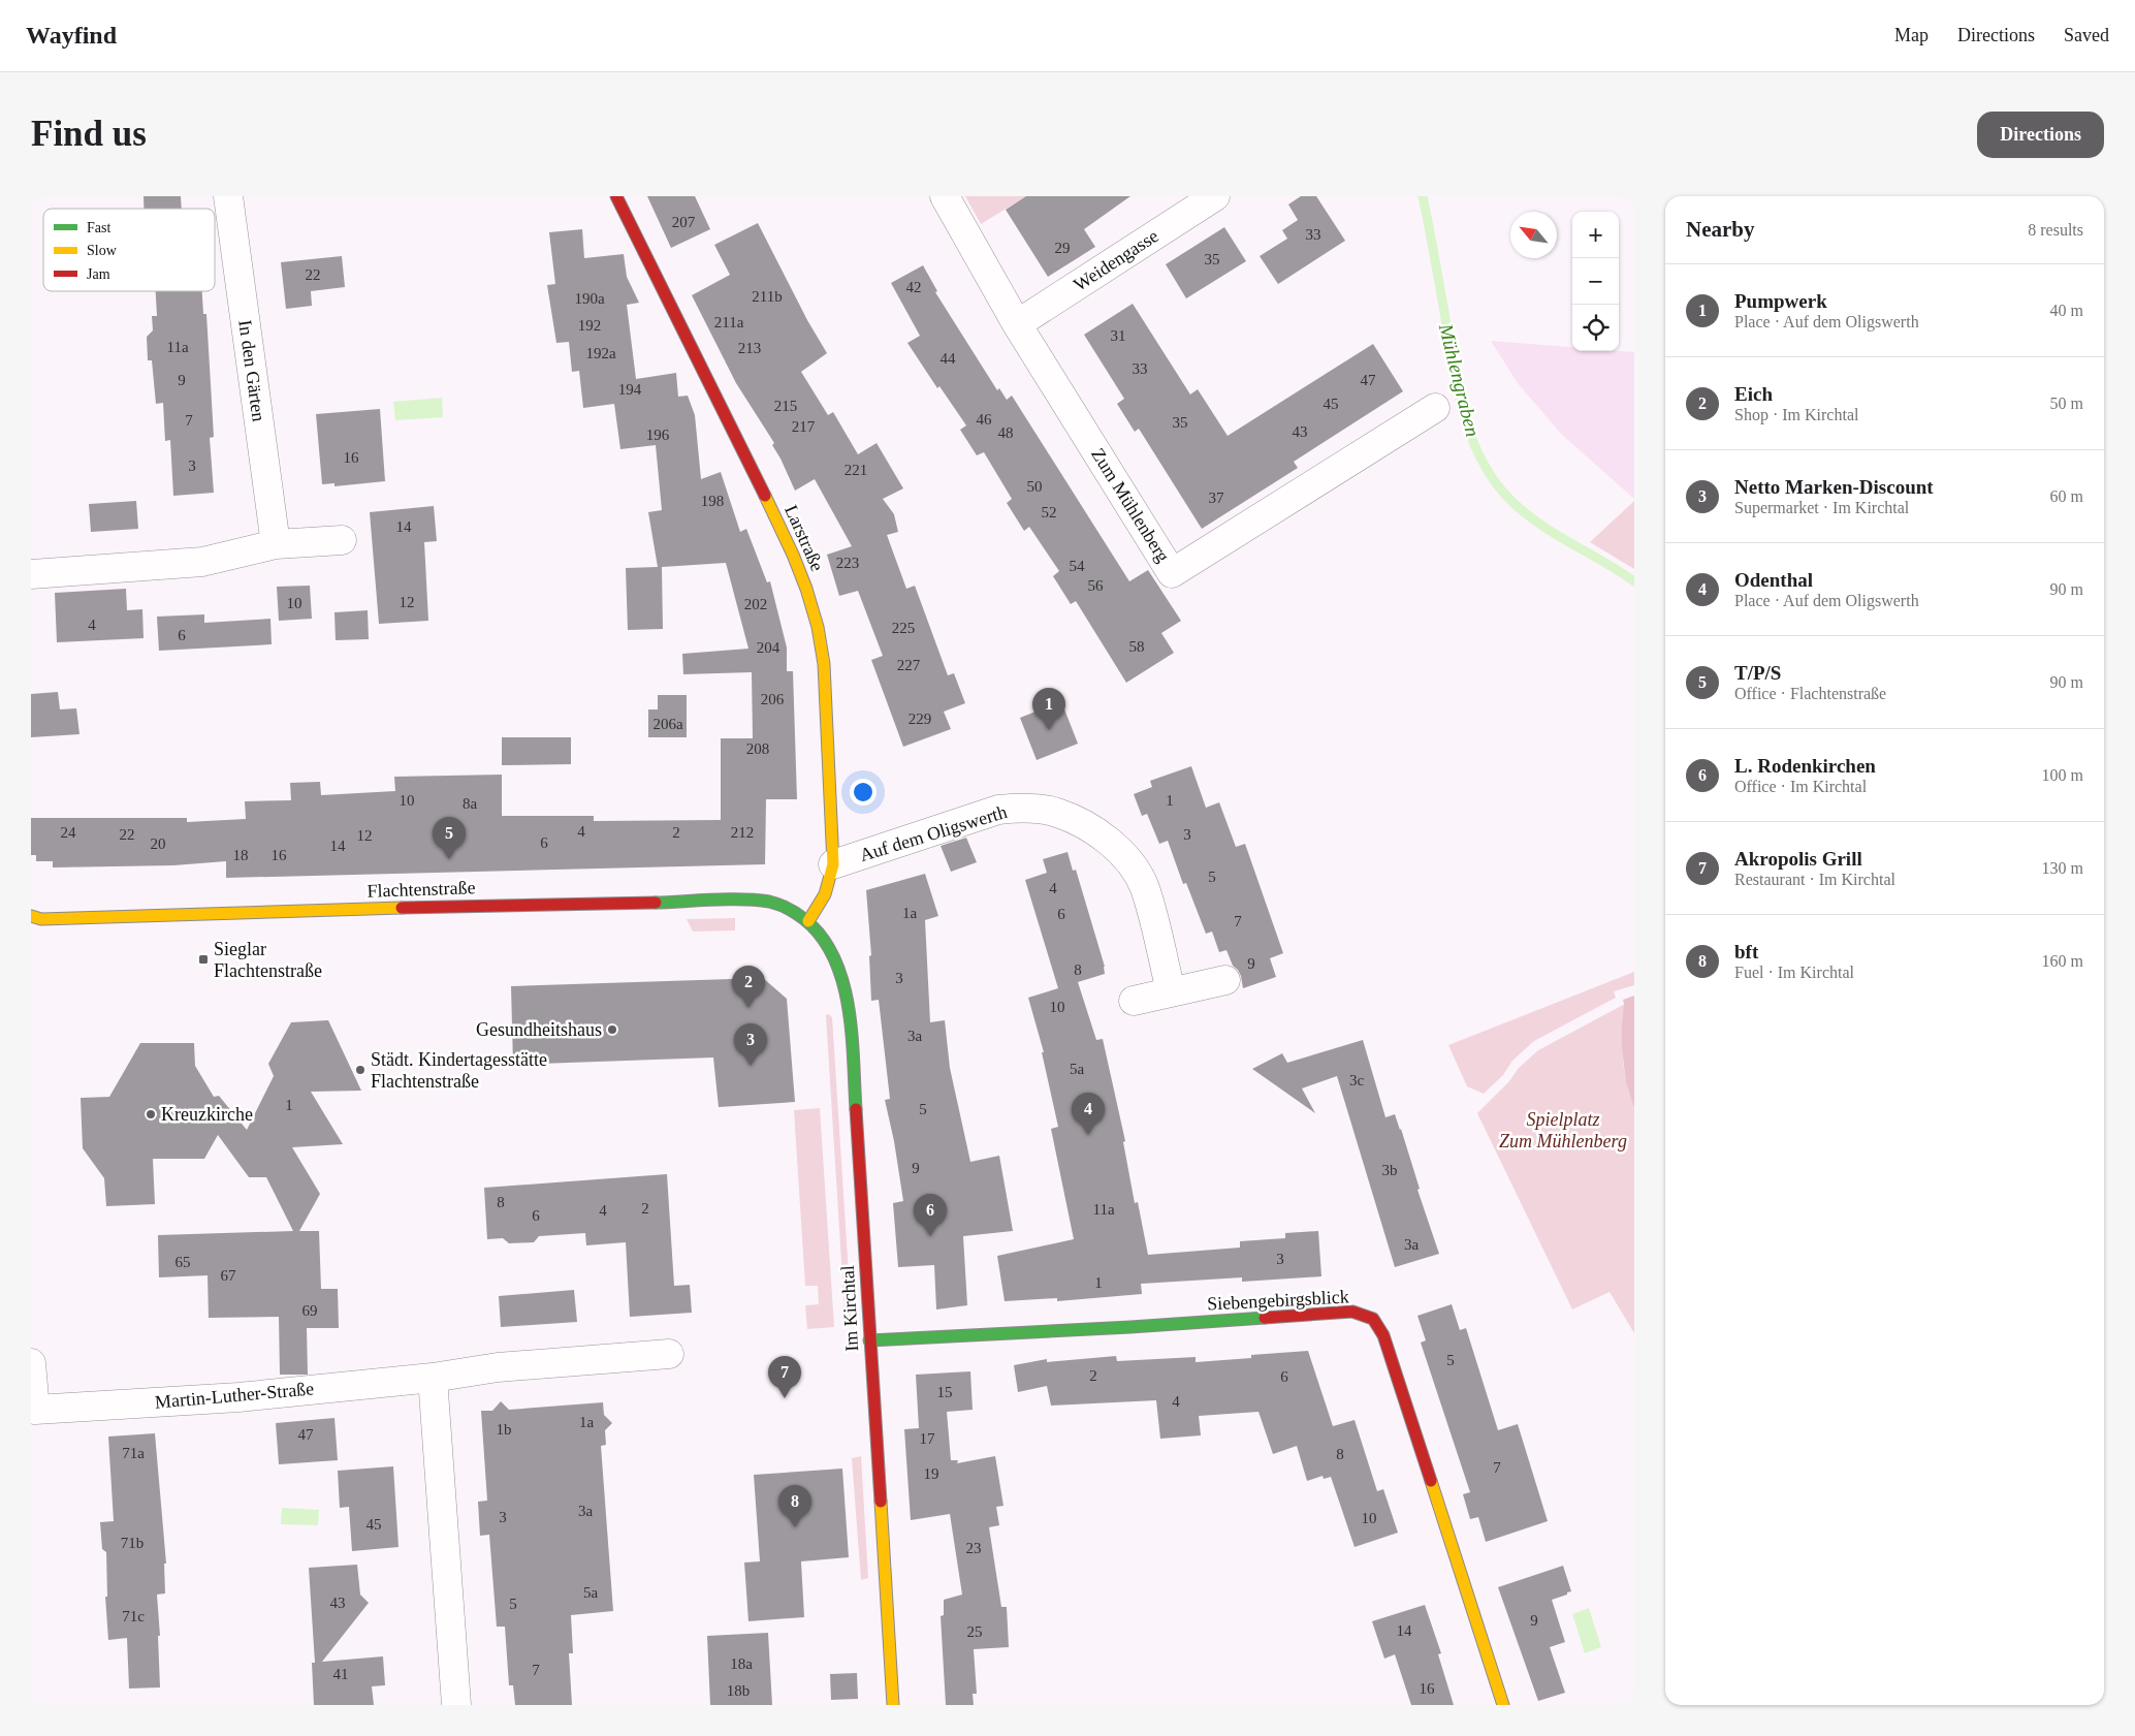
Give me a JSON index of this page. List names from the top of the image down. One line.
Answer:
{"streets":{"street":["Weidengasse","In den Gärten","Zum Mühlenberg","Larstraße","Auf dem Oligswerth","Flachtenstraße","Siebengebirgsblick","Im Kirchtal","Martin-Luther-Straße"]},"crossings":[["Weidengasse","Zum Mühlenberg"],["Larstraße","Auf dem Oligswerth"],["Larstraße","Flachtenstraße"],["Larstraße","Im Kirchtal"],["Flachtenstraße","Im Kirchtal"],["Siebengebirgsblick","Im Kirchtal"]],"water":["Mühlengraben"],"parks":["Spielplatz Zum Mühlenberg"],"places":{"transit":["Sieglar Flachtenstraße"],"other":["Gesundheitshaus","Städt. Kindertagesstätte Flachtenstraße","Kreuzkirche"]},"house_numbers":["207","33","29","35","22","42","211b","190a","211a","192","31","11a","213","192a","44","33","9","47","194","45","215","46","7","35","217","43","48","196","16","3","221","50","37","198","52","14","223","54","56","12","10","202","4","225","6","58","204","227","206","229","206a","208","10","1","8a","4","24","2","212","22","3","12","6","20","14","18","16","5","4","1a","6","7","9","8","3","10","3a","5a","3c","1","5","9","3b","8","2","11a","4","6","3a","3","65","67","1","69","5","2","6","15","4","1a","1b","47","17","71a","8","7","19","3a","3","10","45","71b","23","5a","43","5","71c","9","14","25","18a","7","41","16","18b"],"legend":["Fast","Slow","Jam"],"north":"top left","page":{"header":"Wayfind","nav":["Map","Directions","Saved"],"buttons":"Directions","title":"Find us","heading":["Nearby","8 results"],"map_buttons":["+","−"],"list":[{"mark":"1","name":"Pumpwerk","note":"Place · Auf dem Oligswerth","value":"40 m"},{"mark":"2","name":"Eich","note":"Shop · Im Kirchtal","value":"50 m"},{"mark":"3","name":"Netto Marken-Discount","note":"Supermarket · Im Kirchtal","value":"60 m"},{"mark":"4","name":"Odenthal","note":"Place · Auf dem Oligswerth","value":"90 m"},{"mark":"5","name":"T/P/S","note":"Office · Flachtenstraße","value":"90 m"},{"mark":"6","name":"L. Rodenkirchen","note":"Office · Im Kirchtal","value":"100 m"},{"mark":"7","name":"Akropolis Grill","note":"Restaurant · Im Kirchtal","value":"130 m"},{"mark":"8","name":"bft","note":"Fuel · Im Kirchtal","value":"160 m"}],"pins":["1","5","2","3","4","6","7","8"]}}
